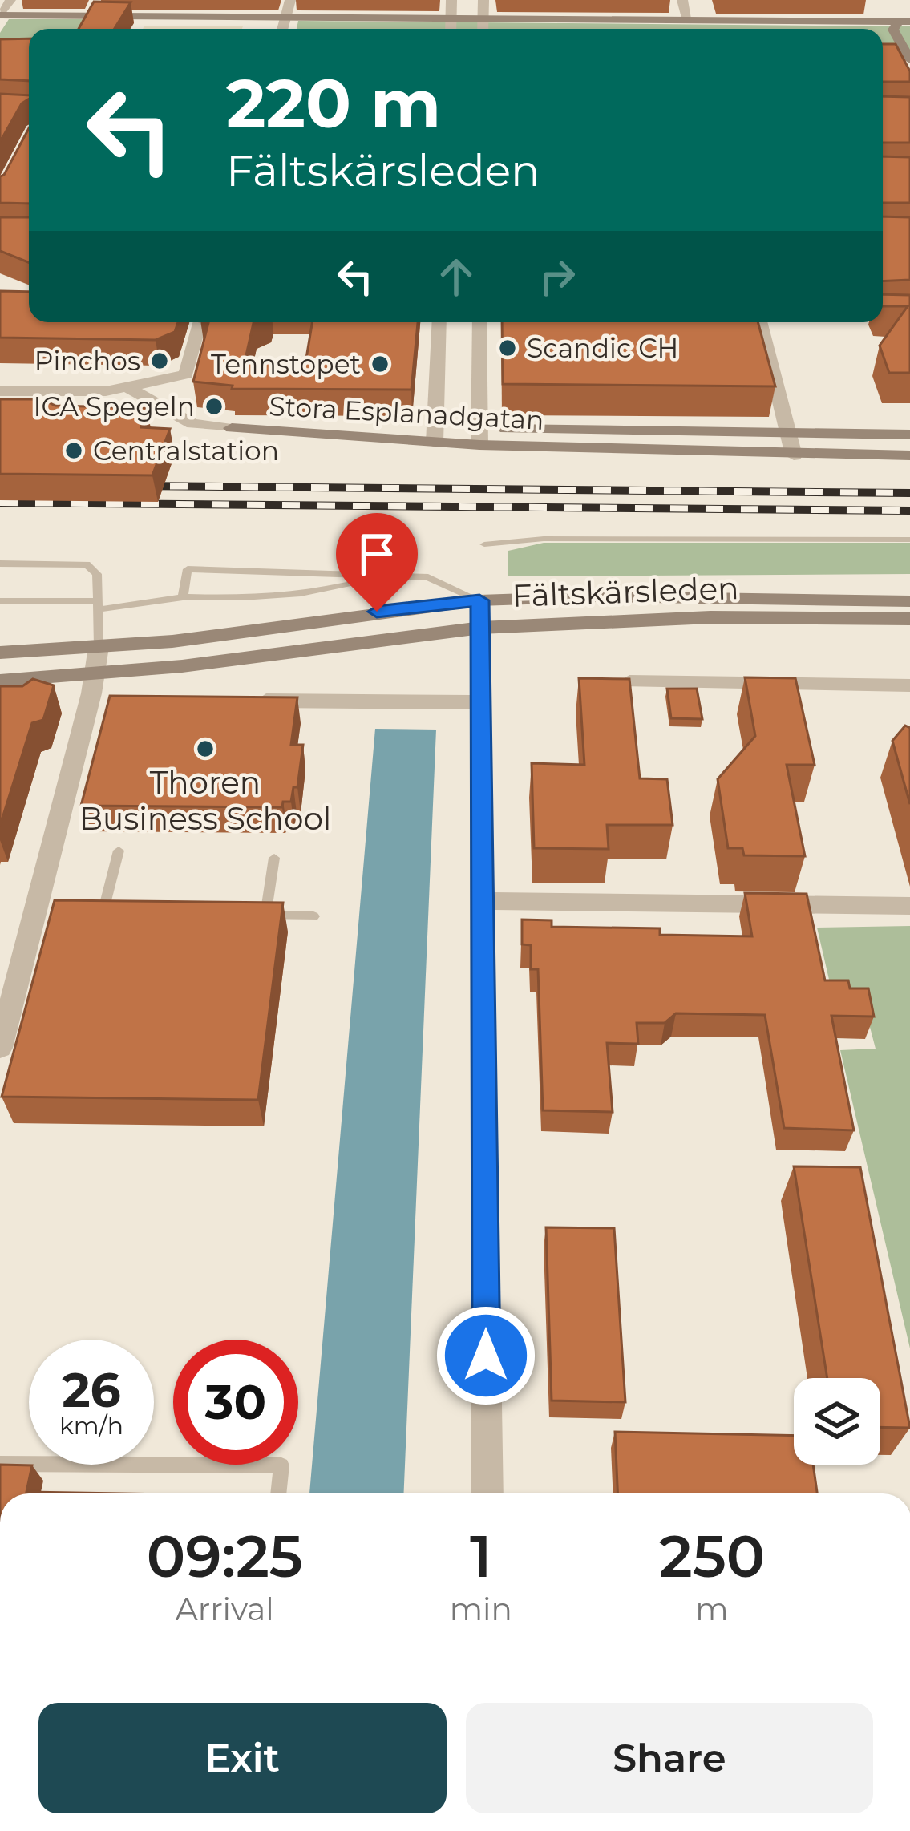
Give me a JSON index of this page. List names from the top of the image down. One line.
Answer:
{"streets":{"street":["Stora Esplanadgatan","Fältskärsleden"]},"places":["Scandic CH","Pinchos","Tennstopet","ICA Spegeln","Centralstation","Thoren Business School"],"page":{"turn":["220 m","Fältskärsleden"],"speed":"26 km/h","limit":"30","eta":["09:25","Arrival","1","min","250","m"],"buttons":["Exit","Share"]}}
